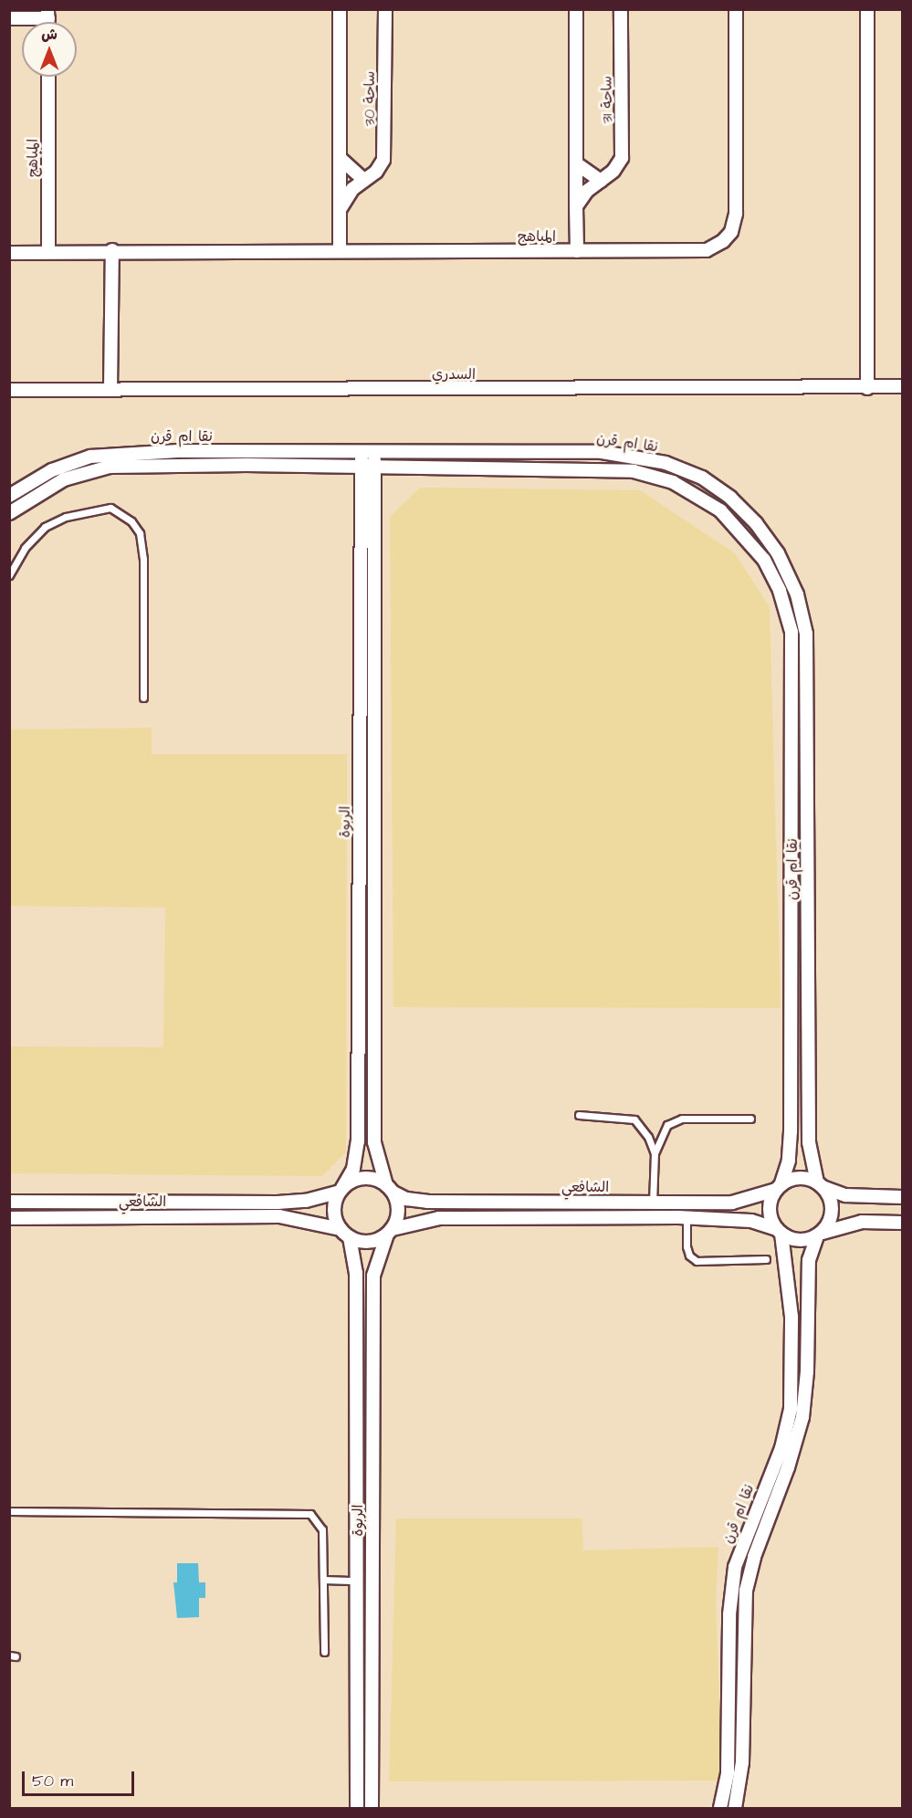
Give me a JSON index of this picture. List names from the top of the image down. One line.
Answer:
{"streets":{"street":["ساحة 30","ساحة 31","المباهج","السدري","نقا ام قرن","الربوة","الشافعي"]},"crossings":[["ساحة 30","المباهج"],["ساحة 31","المباهج"],["نقا ام قرن","الربوة"],["نقا ام قرن","الشافعي"],["الربوة","الشافعي"]],"scale_bar":"50 m","north":"top"}
